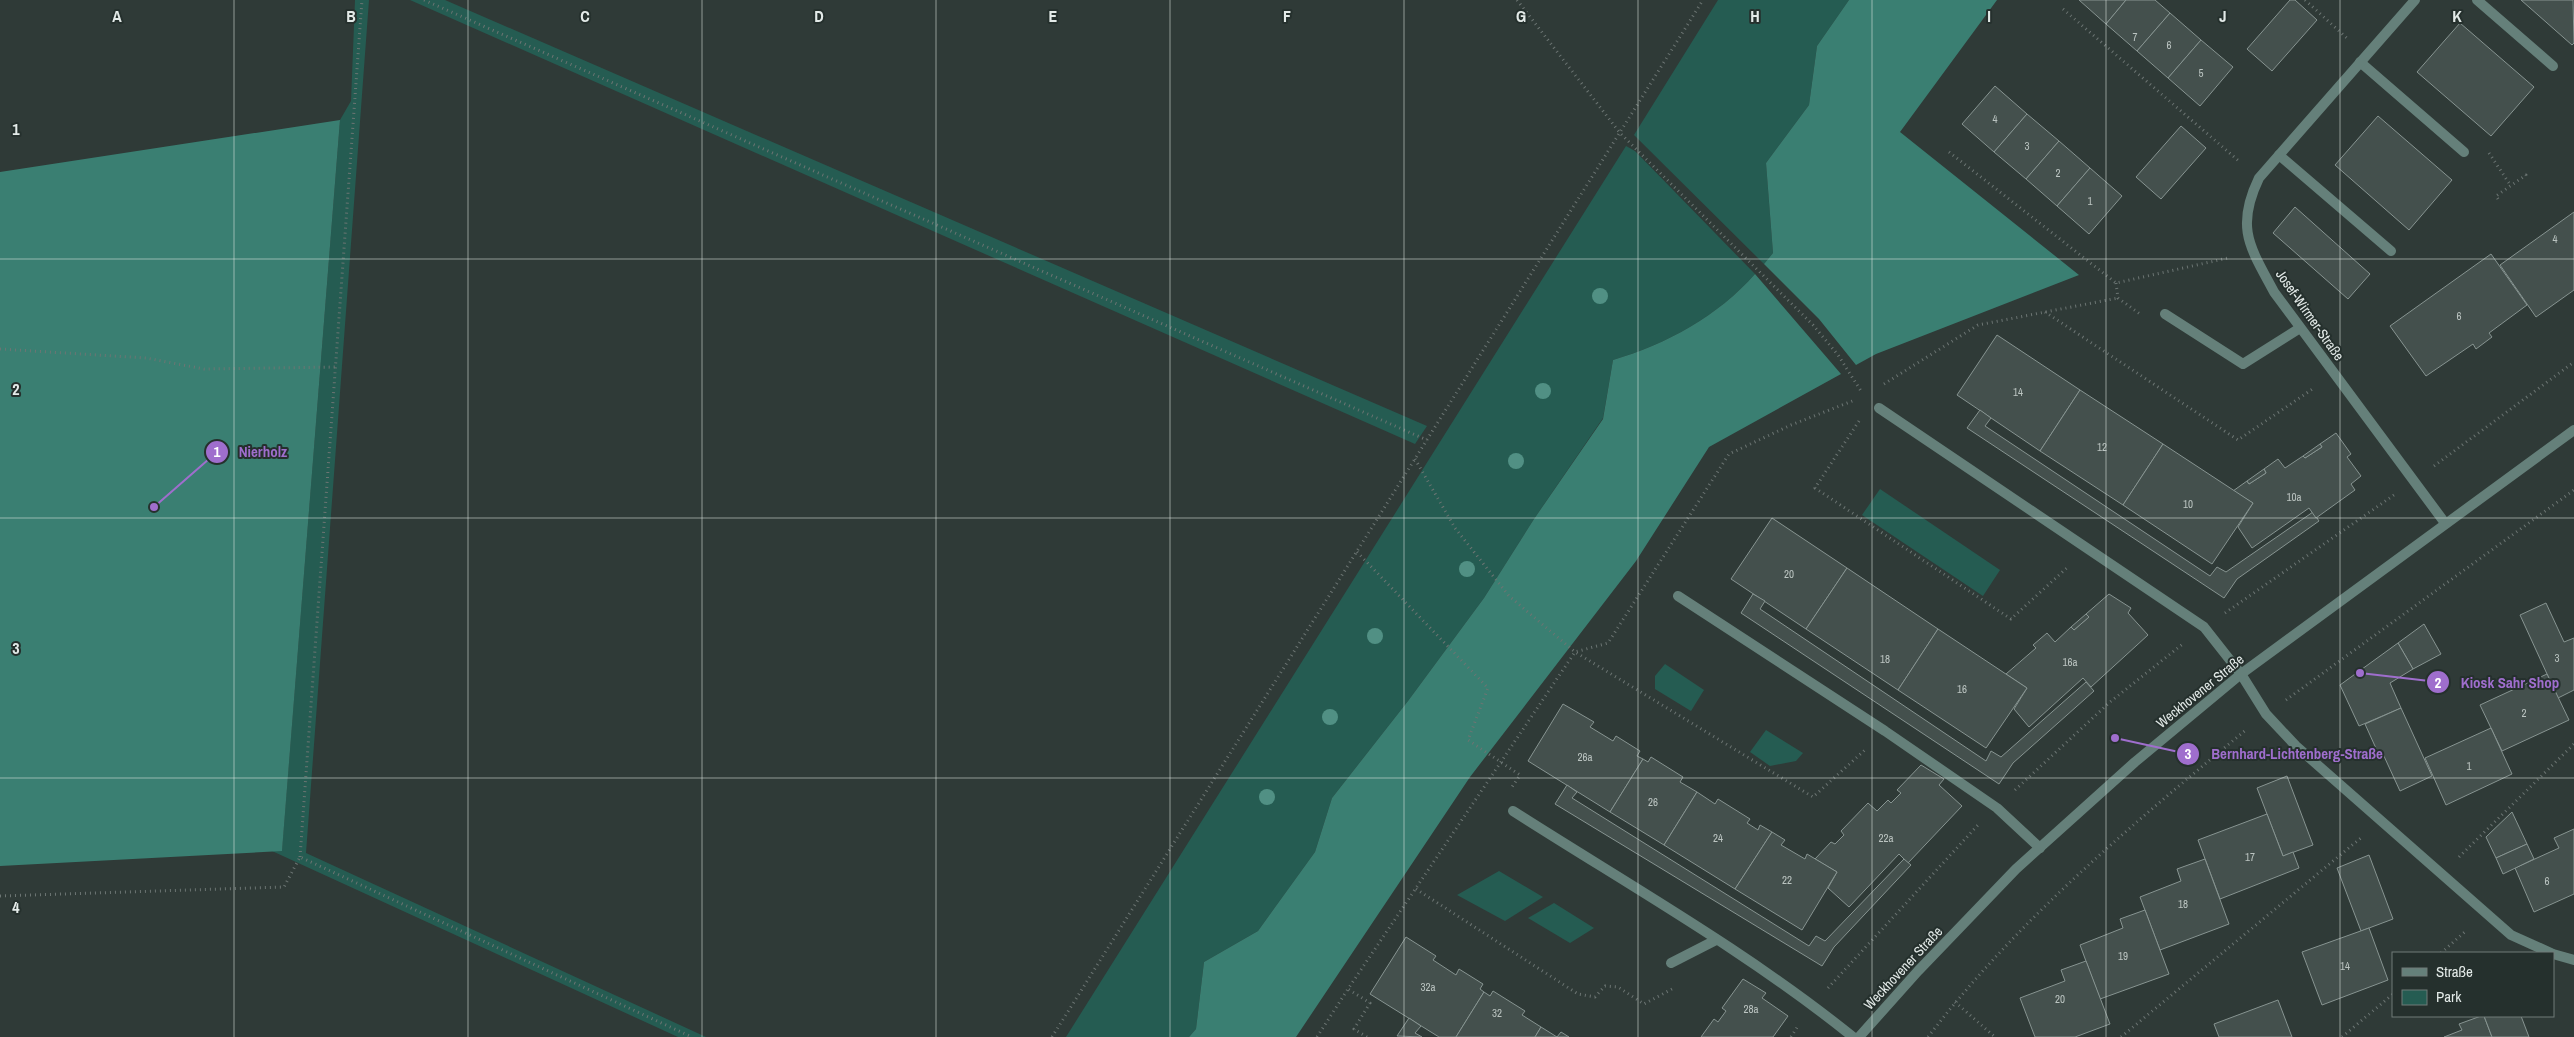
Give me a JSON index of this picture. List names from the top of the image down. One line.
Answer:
{"streets":{"street":["Josef-Wirmer-Straße","Weckhovener Straße"]},"crossings":[["Josef-Wirmer-Straße","Weckhovener Straße"]],"places":["Nierholz","Kiosk Sahr Shop","Bernhard-Lichtenberg-Straße"],"house_numbers":["7","6","5","4","3","2","1","4","6","14","12","10a","10","20","3","18","16a","16","2","26a","1","26","24","22a","17","22","6","18","19","14","32a","20","28a","32"],"legend":["Straße","Park"],"grid":{"columns":["A","B","C","D","E","F","G","H","I","J","K"],"rows":["1","2","3","4"]}}
